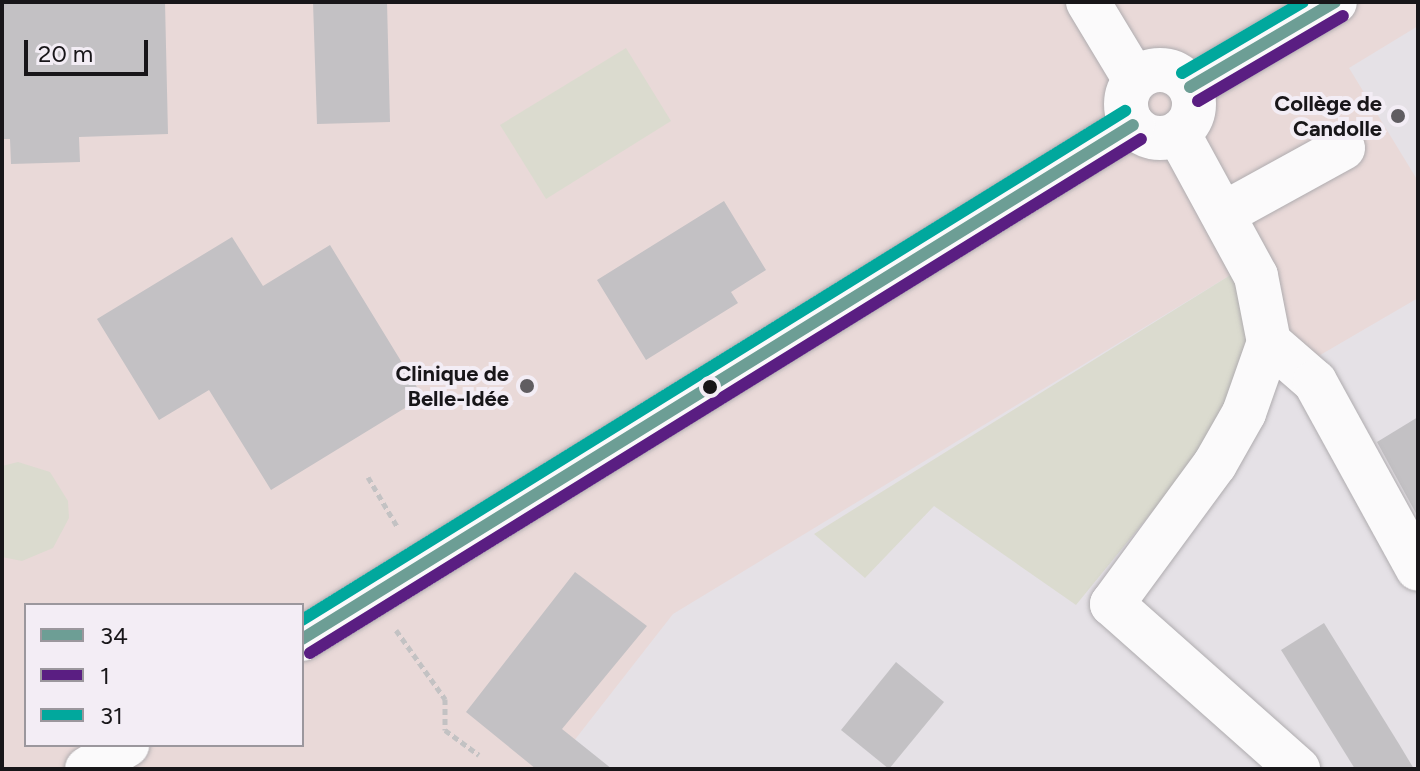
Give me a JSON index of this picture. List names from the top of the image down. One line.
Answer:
{"places":["Collège de Candolle","Clinique de Belle-Idée"],"lines":["transit line 34","transit line 31","transit line 1"],"legend":["34","1","31"],"scale_bar":"20 m"}
